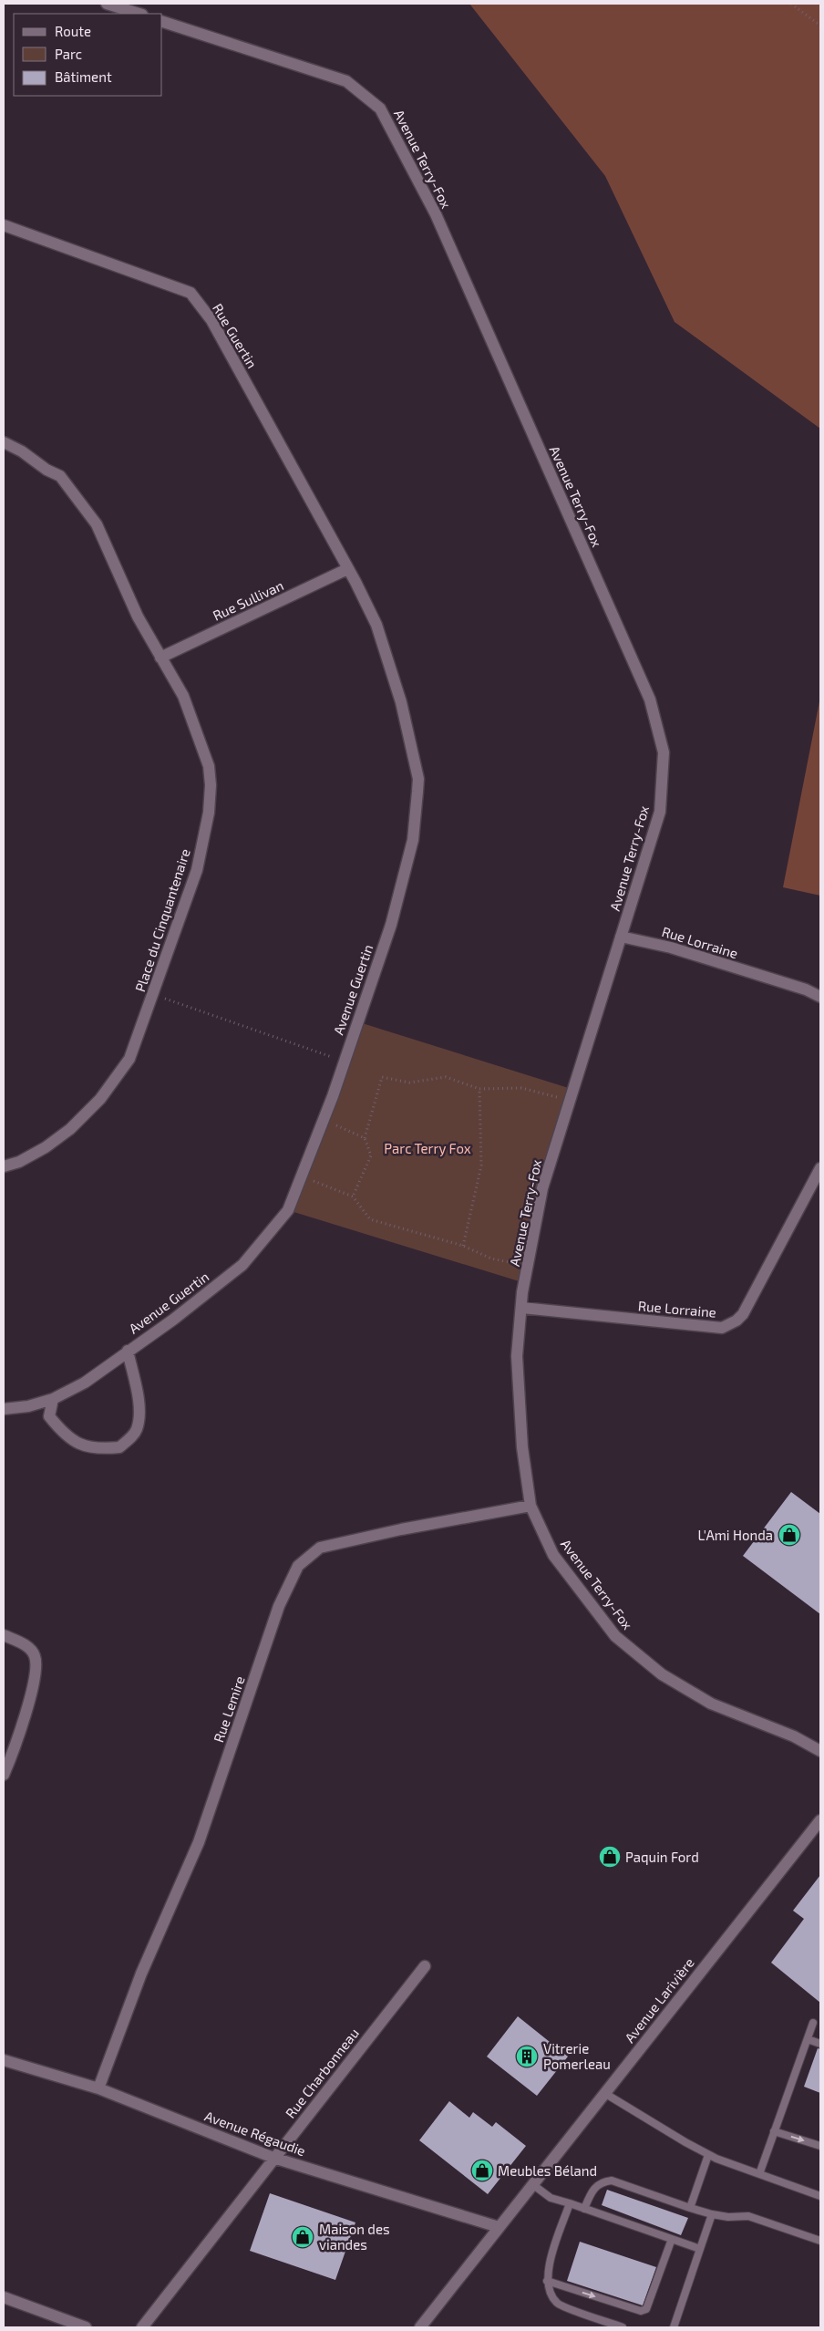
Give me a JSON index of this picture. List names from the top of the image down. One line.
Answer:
{"streets":{"street":["Avenue Terry-Fox","Rue Guertin","Rue Sullivan","Place du Cinquantenaire","Rue Lorraine","Avenue Guertin","Rue Lemire","Avenue Larivière","Rue Charbonneau","Avenue Régaudie"]},"crossings":[["Avenue Terry-Fox","Rue Lorraine"],["Avenue Terry-Fox","Rue Lemire"],["Rue Guertin","Rue Sullivan"],["Rue Guertin","Avenue Guertin"],["Rue Sullivan","Place du Cinquantenaire"],["Rue Sullivan","Avenue Guertin"],["Rue Lemire","Avenue Régaudie"],["Avenue Larivière","Avenue Régaudie"],["Rue Charbonneau","Avenue Régaudie"]],"parks":["Parc Terry Fox"],"places":{"shop":["L'Ami Honda","Paquin Ford","Meubles Béland","Maison des viandes"],"building":["Vitrerie Pomerleau"]},"legend":["Route","Parc","Bâtiment"]}
